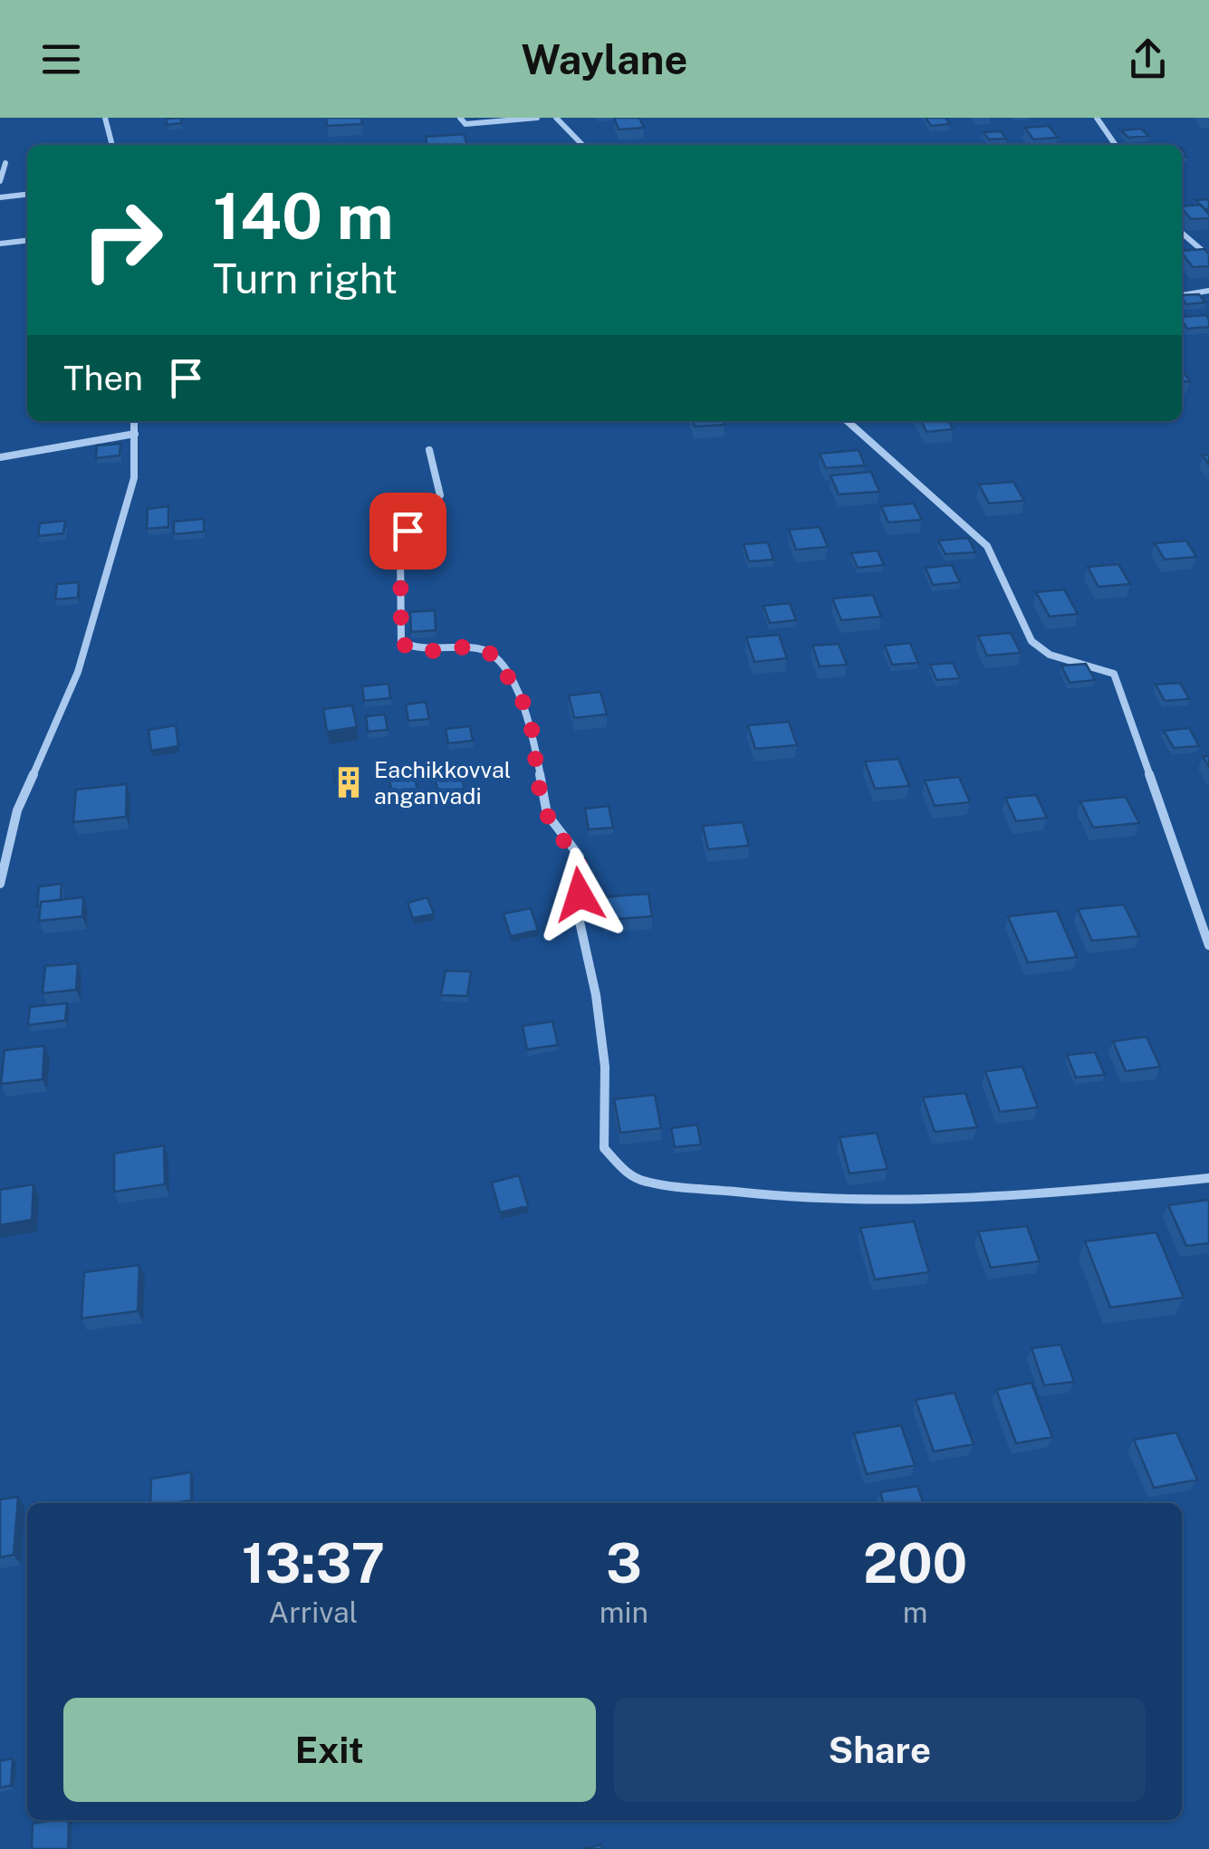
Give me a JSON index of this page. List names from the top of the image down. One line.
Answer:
{"places":{"building":["Eachikkovval anganvadi"]},"page":{"header":"Waylane","turn":["140 m","Turn right"],"then":"Then","eta":["13:37","Arrival","3","min","200","m"],"buttons":["Exit","Share"]}}
